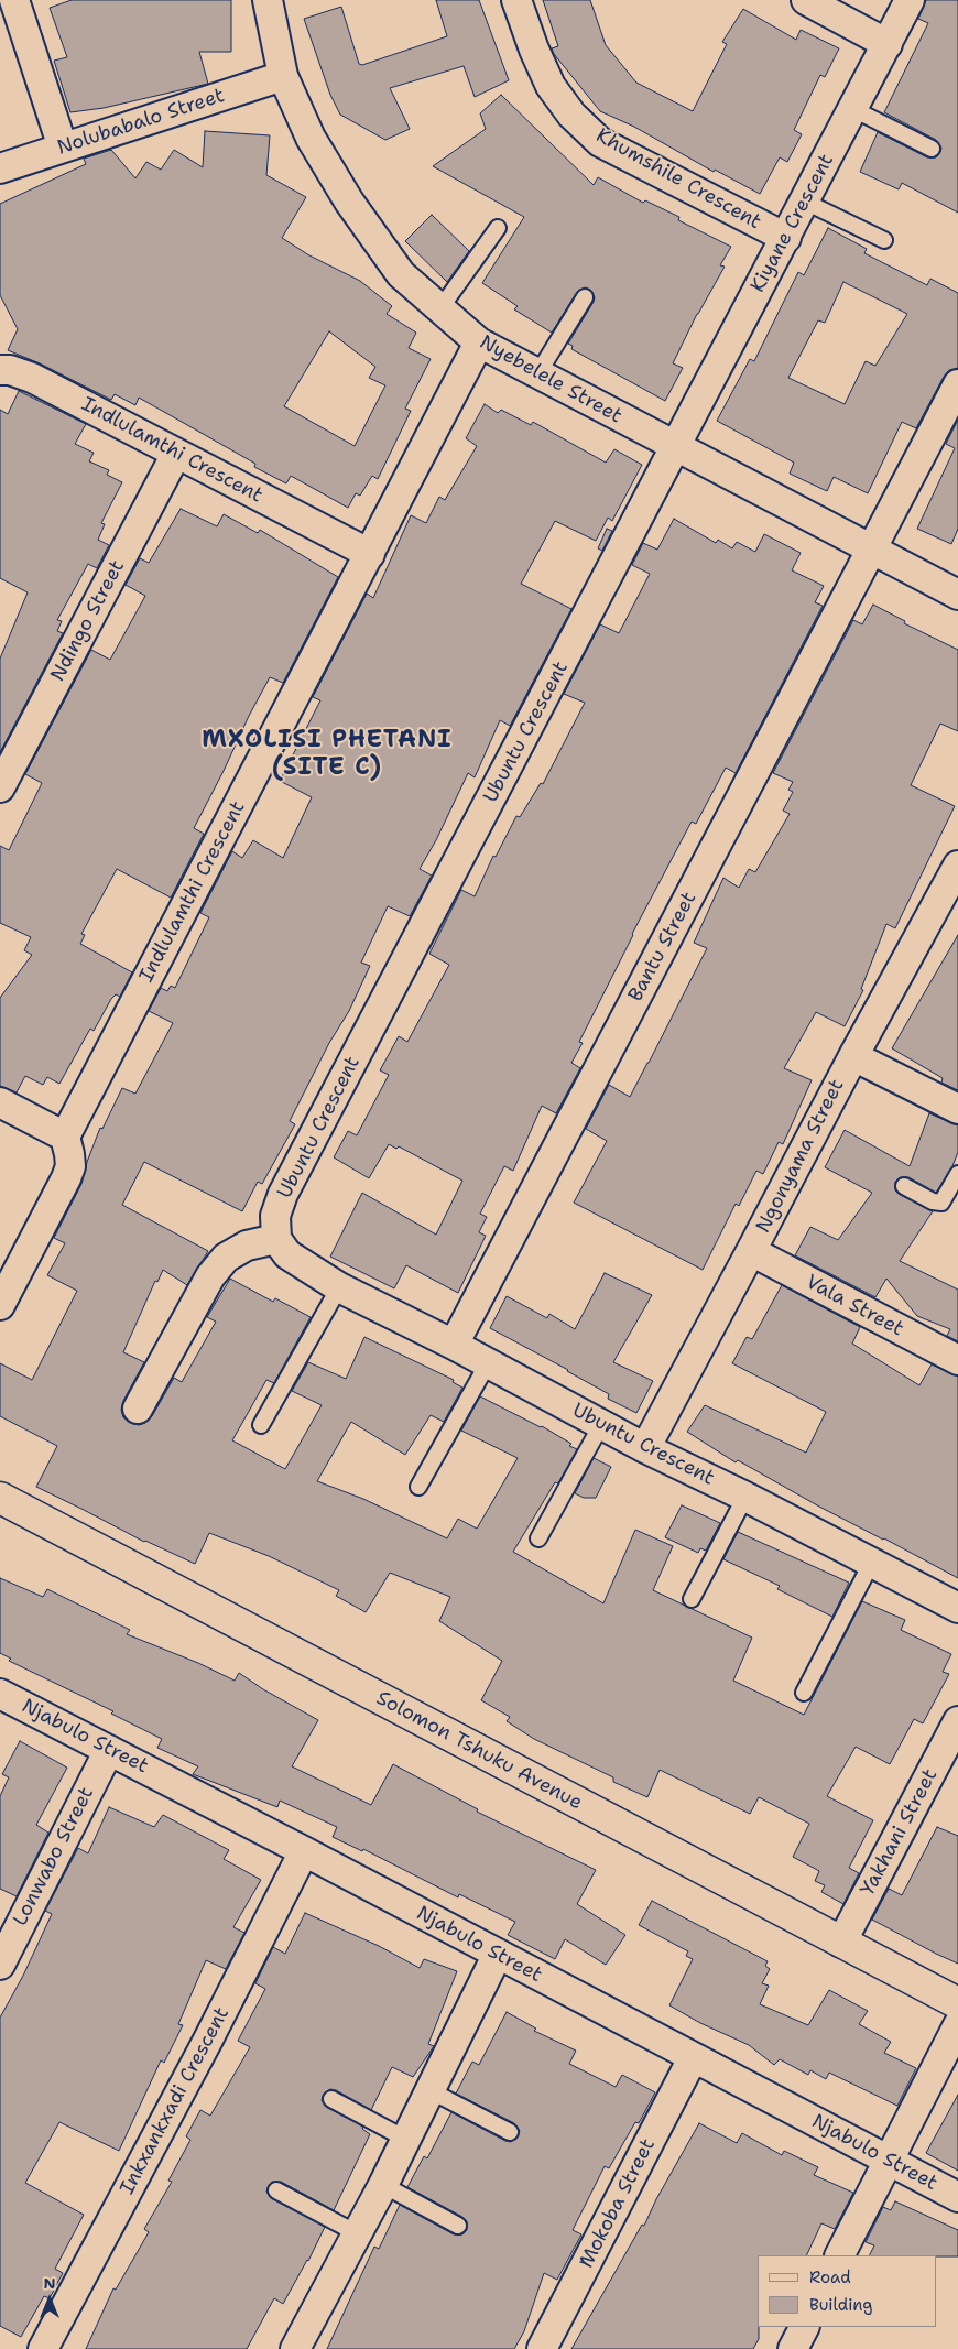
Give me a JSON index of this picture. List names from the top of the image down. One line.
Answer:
{"streets":{"street":["Nolubabalo Street","Khumshile Crescent","Kiyane Crescent","Nyebelele Street","Indlulamthi Crescent","Ndingo Street","Ubuntu Crescent","Bantu Street","Ngonyama Street","Vala Street","Njabulo Street","Solomon Tshuku Avenue","Yakhani Street","Lonwabo Street","Inkxankxadi Crescent","Mokoba Street"]},"crossings":[["Nolubabalo Street","Nyebelele Street"],["Khumshile Crescent","Kiyane Crescent"],["Kiyane Crescent","Nyebelele Street"],["Kiyane Crescent","Ubuntu Crescent"],["Nyebelele Street","Indlulamthi Crescent"],["Nyebelele Street","Ubuntu Crescent"],["Nyebelele Street","Bantu Street"],["Indlulamthi Crescent","Ndingo Street"],["Ubuntu Crescent","Bantu Street"],["Ubuntu Crescent","Ngonyama Street"],["Ngonyama Street","Vala Street"],["Njabulo Street","Lonwabo Street"],["Njabulo Street","Inkxankxadi Crescent"],["Njabulo Street","Mokoba Street"],["Solomon Tshuku Avenue","Yakhani Street"]],"districts":["MXOLISI PHETANI (SITE C)"],"legend":["Road","Building"],"north":"top"}
